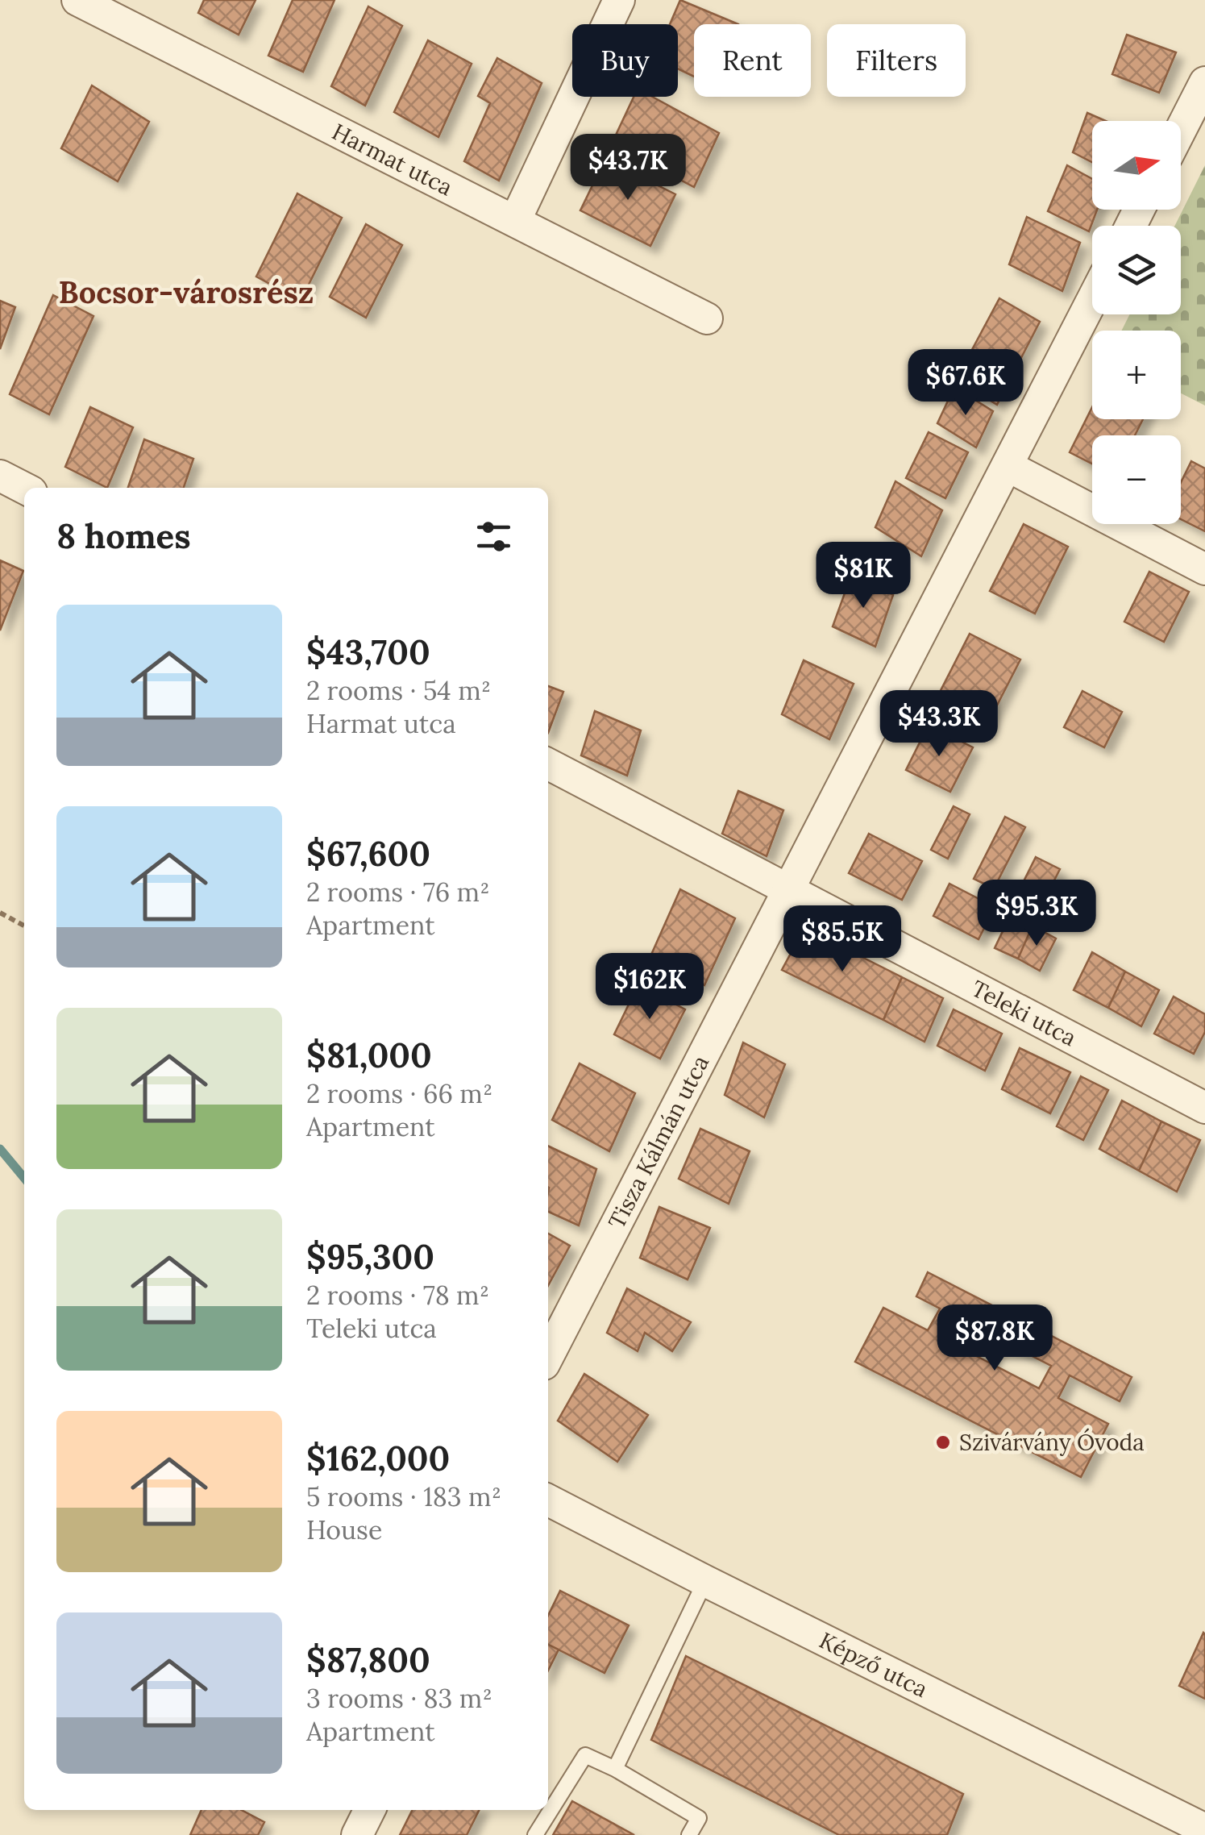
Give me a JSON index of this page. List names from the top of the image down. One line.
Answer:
{"streets":{"street":["Harmat utca","Teleki utca","Tisza Kálmán utca","Képző utca"]},"crossings":[["Teleki utca","Tisza Kálmán utca"]],"districts":["Bocsor-városrész"],"places":["Szivárvány Óvoda"],"north":"right","page":{"chip":["Buy","Rent","Filters"],"map_buttons":["+","−"],"price":["$43.7K","$67.6K","$81K","$43.3K","$95.3K","$85.5K","$162K","$87.8K"],"heading":"8 homes","list":[{"name":"$43,700","note":"2 rooms · 54 m² · Harmat utca"},{"name":"$67,600","note":"2 rooms · 76 m² · Apartment"},{"name":"$81,000","note":"2 rooms · 66 m² · Apartment"},{"name":"$95,300","note":"2 rooms · 78 m² · Teleki utca"},{"name":"$162,000","note":"5 rooms · 183 m² · House"},{"name":"$87,800","note":"3 rooms · 83 m² · Apartment"}]}}
